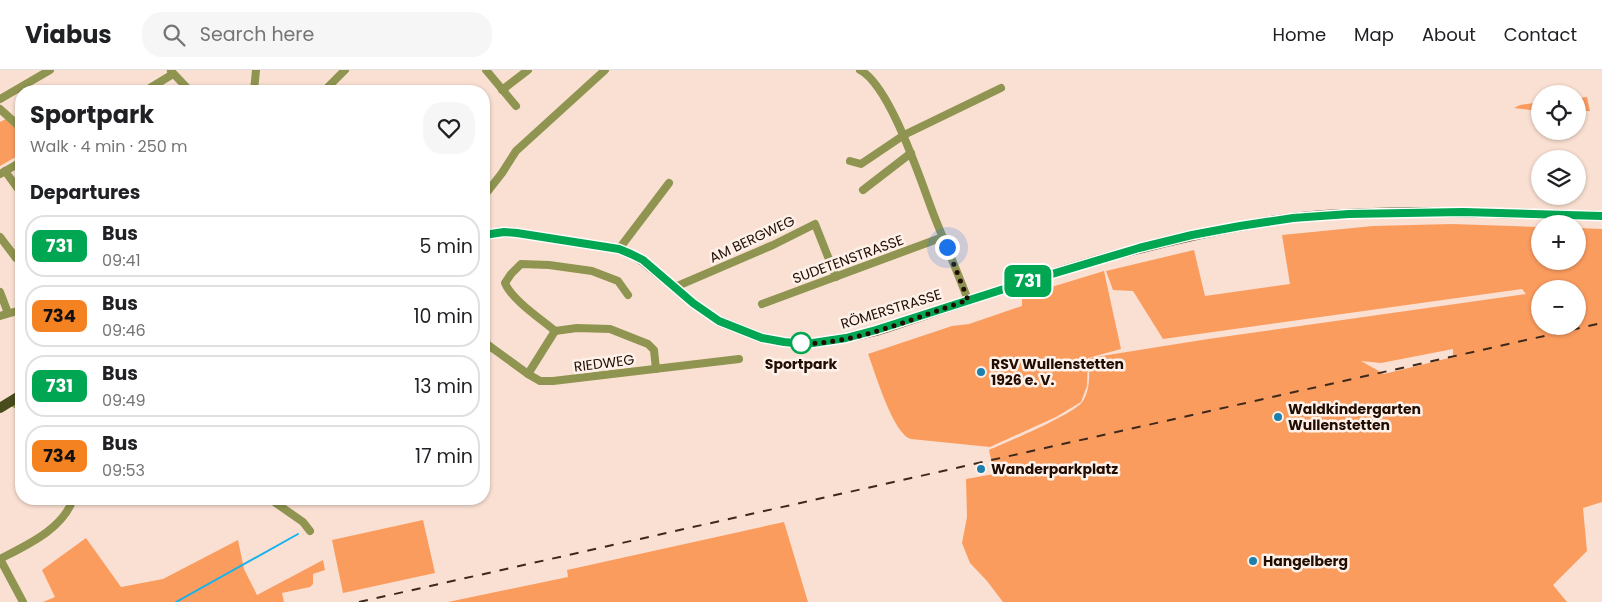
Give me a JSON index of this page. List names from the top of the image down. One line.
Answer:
{"streets":{"main road":["RÖMERSTRASSE"],"street":["AM BERGWEG","SUDETENSTRASSE","RIEDWEG"]},"crossings":[["AM BERGWEG","SUDETENSTRASSE"],["AM BERGWEG","RÖMERSTRASSE"]],"places":["Sportpark","RSV Wullenstetten 1926 e. V.","Waldkindergarten Wullenstetten","Wanderparkplatz","Hangelberg"],"lines":["bus line 731"],"page":{"header":"Viabus","search":"Search here","nav":["Home","Map","About","Contact"],"on_map":"731","map_buttons":["+","−"],"heading":[["Sportpark","Walk · 4 min · 250 m"],"Departures"],"list":[{"mark":"731","name":"Bus","note":"09:41","value":"5 min"},{"mark":"734","name":"Bus","note":"09:46","value":"10 min"},{"mark":"731","name":"Bus","note":"09:49","value":"13 min"},{"mark":"734","name":"Bus","note":"09:53","value":"17 min"}]}}
